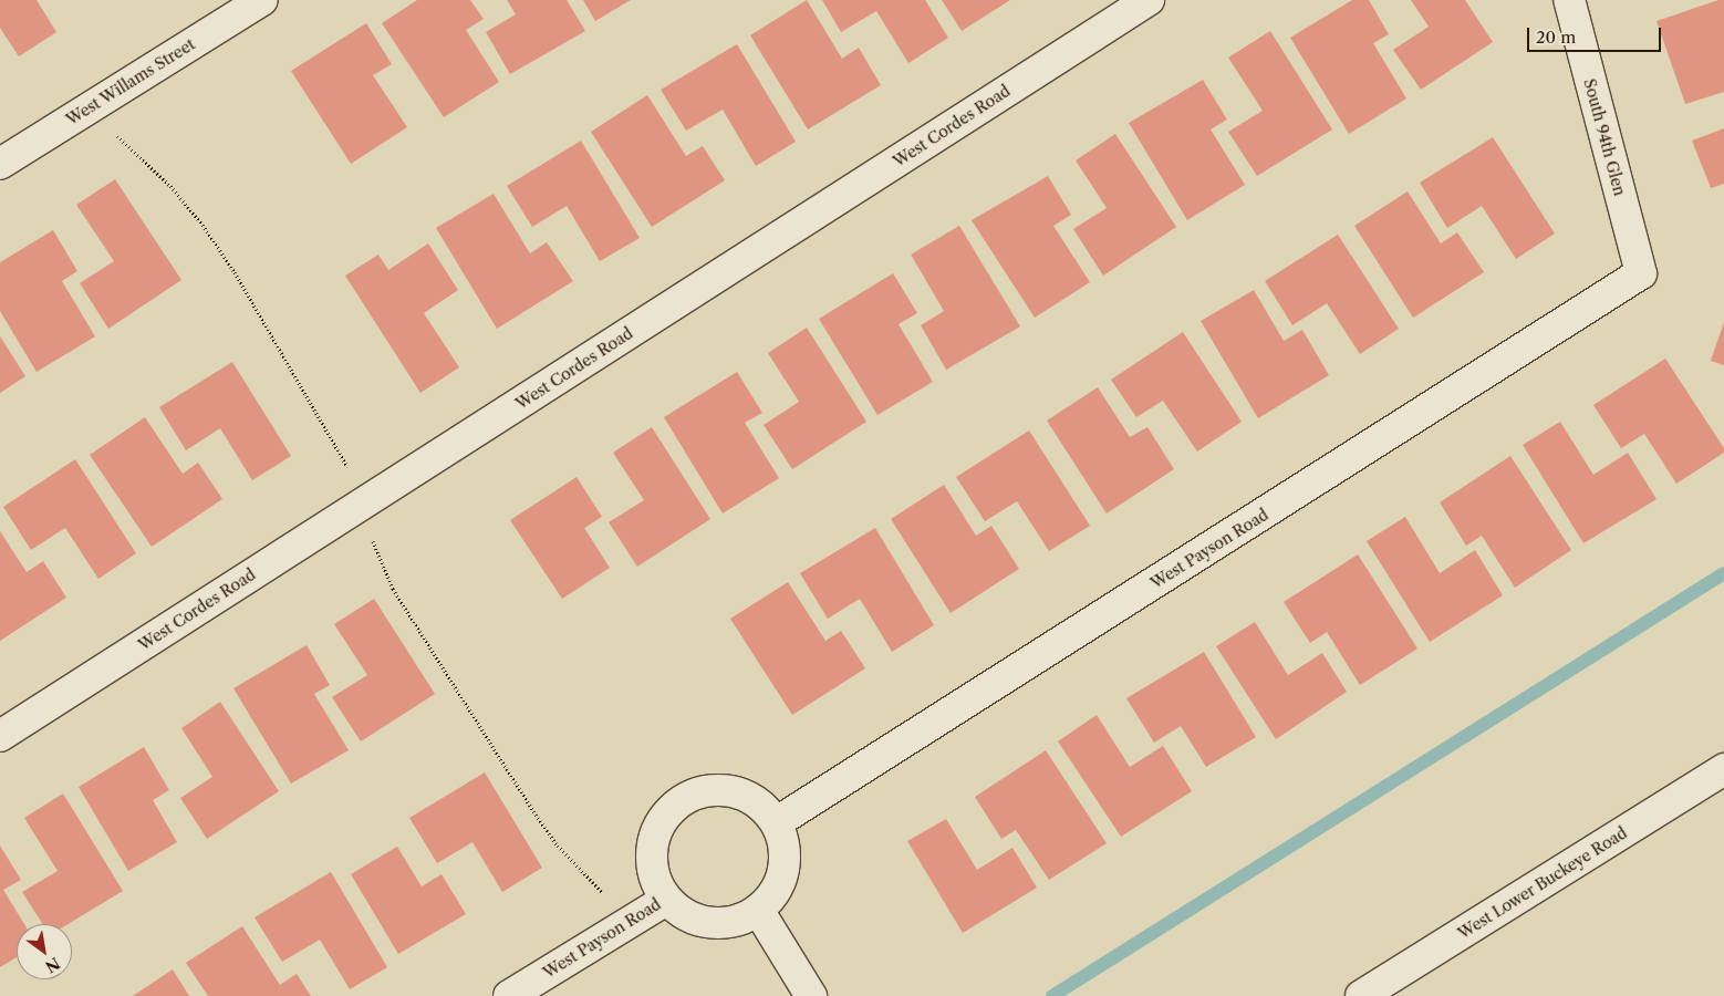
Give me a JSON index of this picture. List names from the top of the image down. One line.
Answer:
{"streets":{"street":["West Willams Street","West Cordes Road","South 94th Glen","West Payson Road","West Lower Buckeye Road"]},"crossings":[["South 94th Glen","West Payson Road"]],"scale_bar":"20 m","north":"bottom right"}
